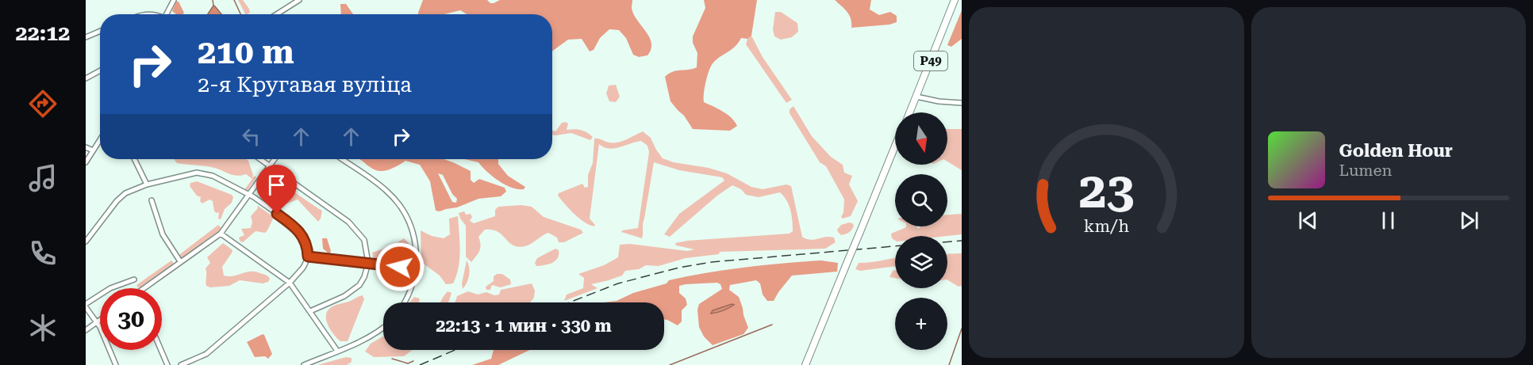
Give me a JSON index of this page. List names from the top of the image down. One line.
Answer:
{"streets":{"highway":["Р49"]},"north":"bottom","page":{"tabs":"22:12","turn":["210 m","2-я Кругавая вуліца"],"map_buttons":"+","song":["Golden Hour","Lumen"],"limit":"30","trip":"22:13 · 1 мин · 330 m","gauge":["23","km/h"]}}
